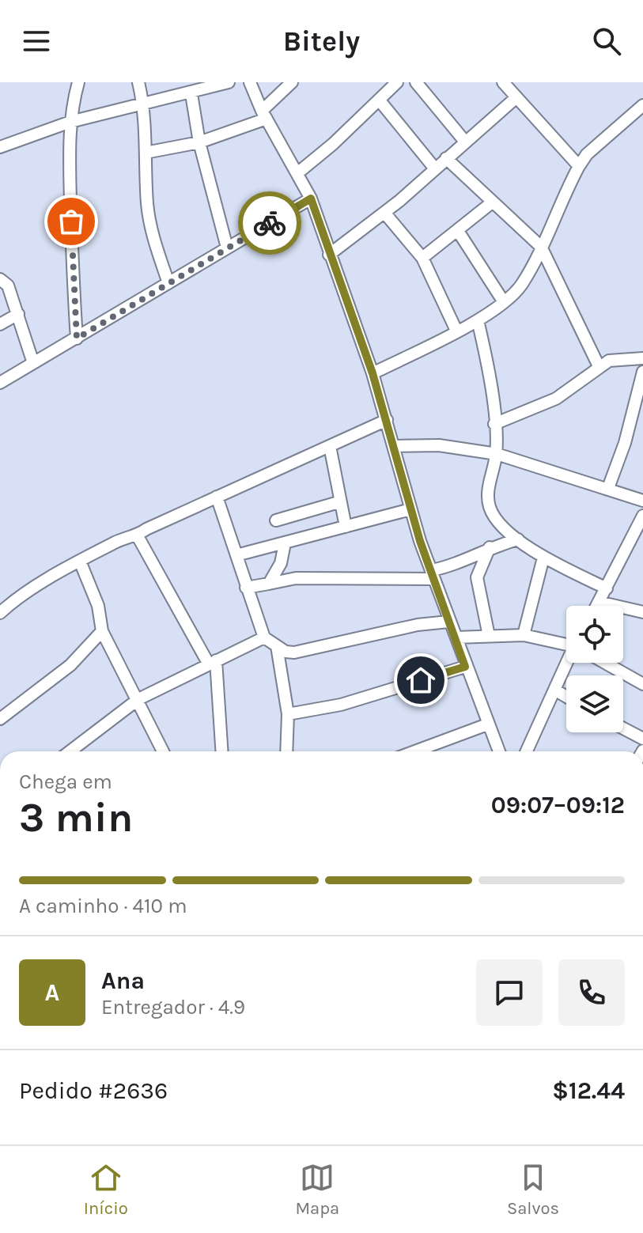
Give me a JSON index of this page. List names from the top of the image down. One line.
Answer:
{"page":{"header":"Bitely","heading":["3 min","Chega em","09:07–09:12"],"panel":["Ana","Entregador · 4.9","Pedido #2636","$12.44"],"bar":"A caminho · 410 m","round":"A","tabs":["Início","Mapa","Salvos"]}}
